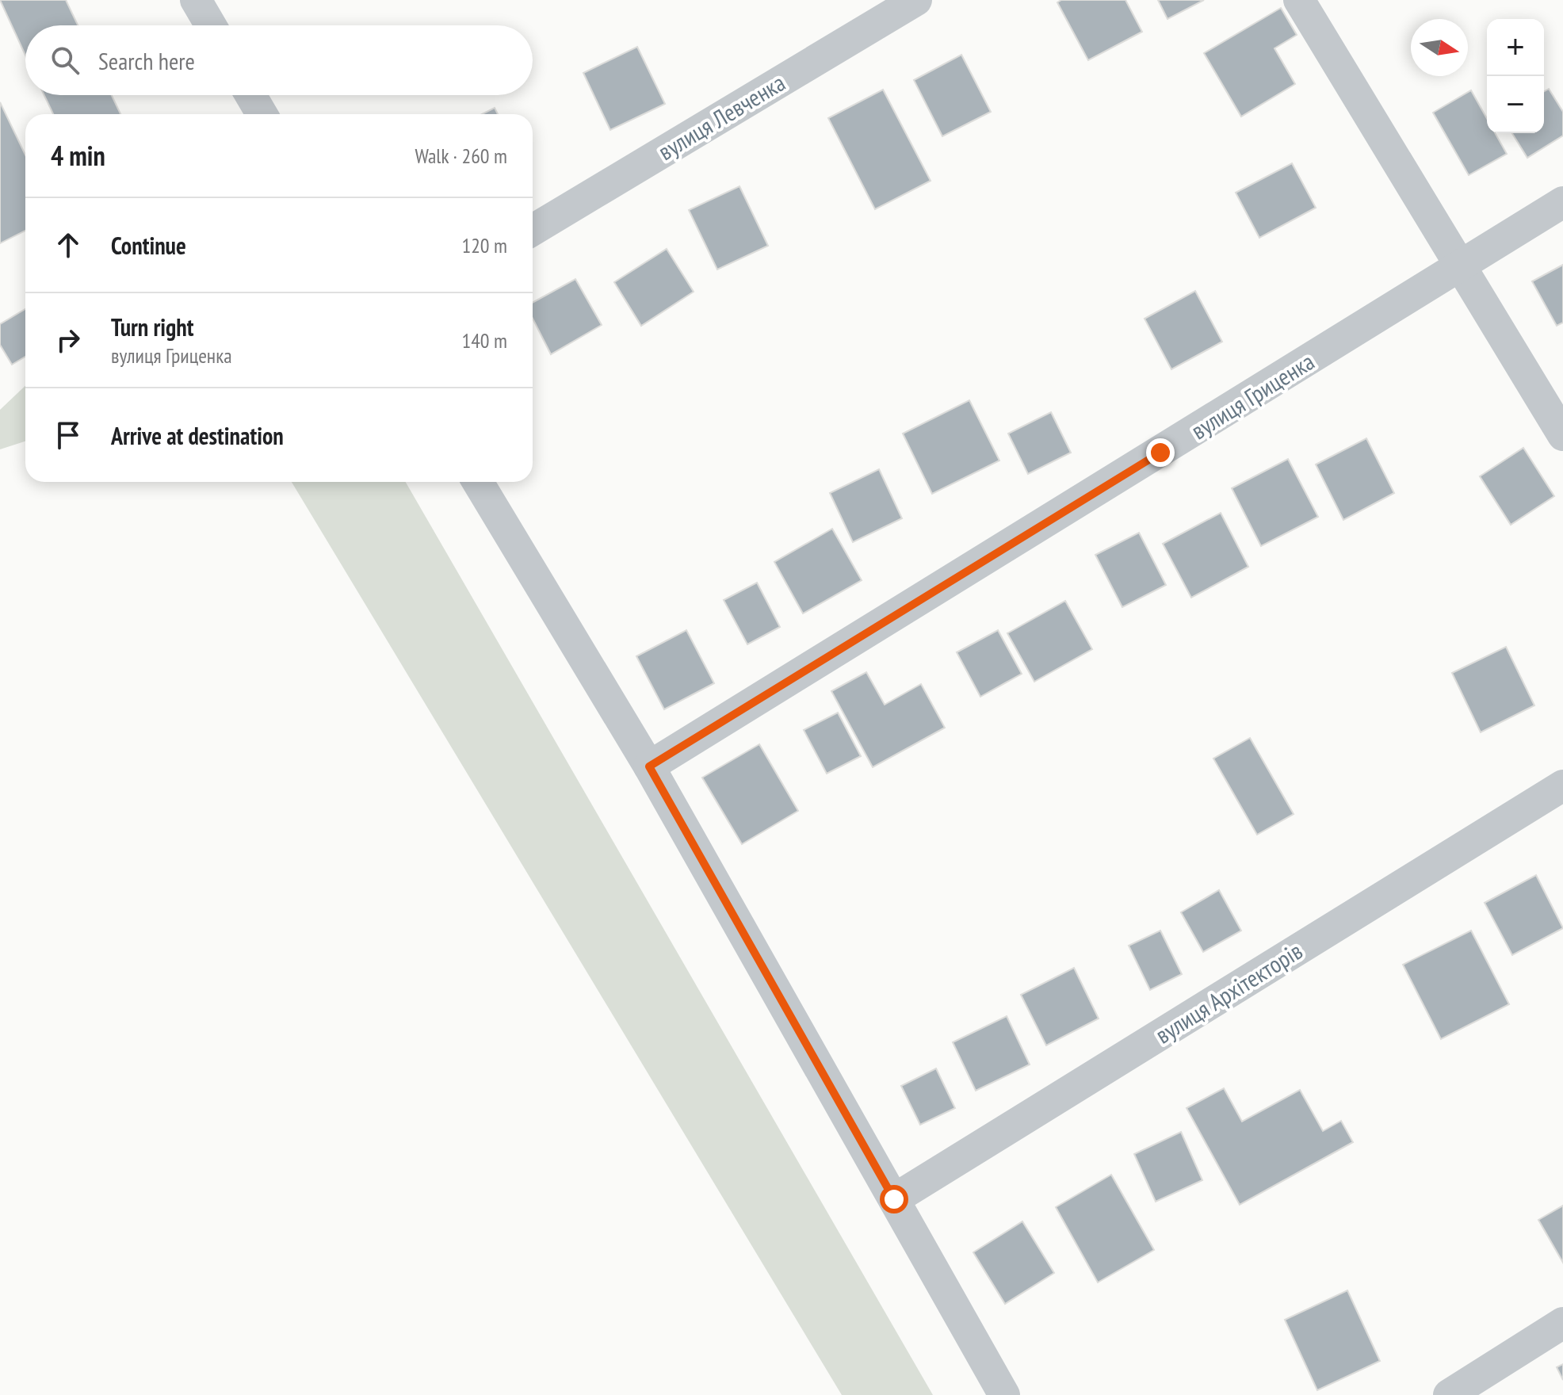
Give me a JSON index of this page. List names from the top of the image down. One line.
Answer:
{"streets":{"street":["вулиця Левченка","вулиця Гриценка","вулиця Архітекторів"]},"north":"right","page":{"map_buttons":["+","−"],"search":"Search here","heading":["4 min","Walk · 260 m"],"list":[["Continue","120 m"],["Turn right","вулиця Гриценка","140 m"],"Arrive at destination"]}}
